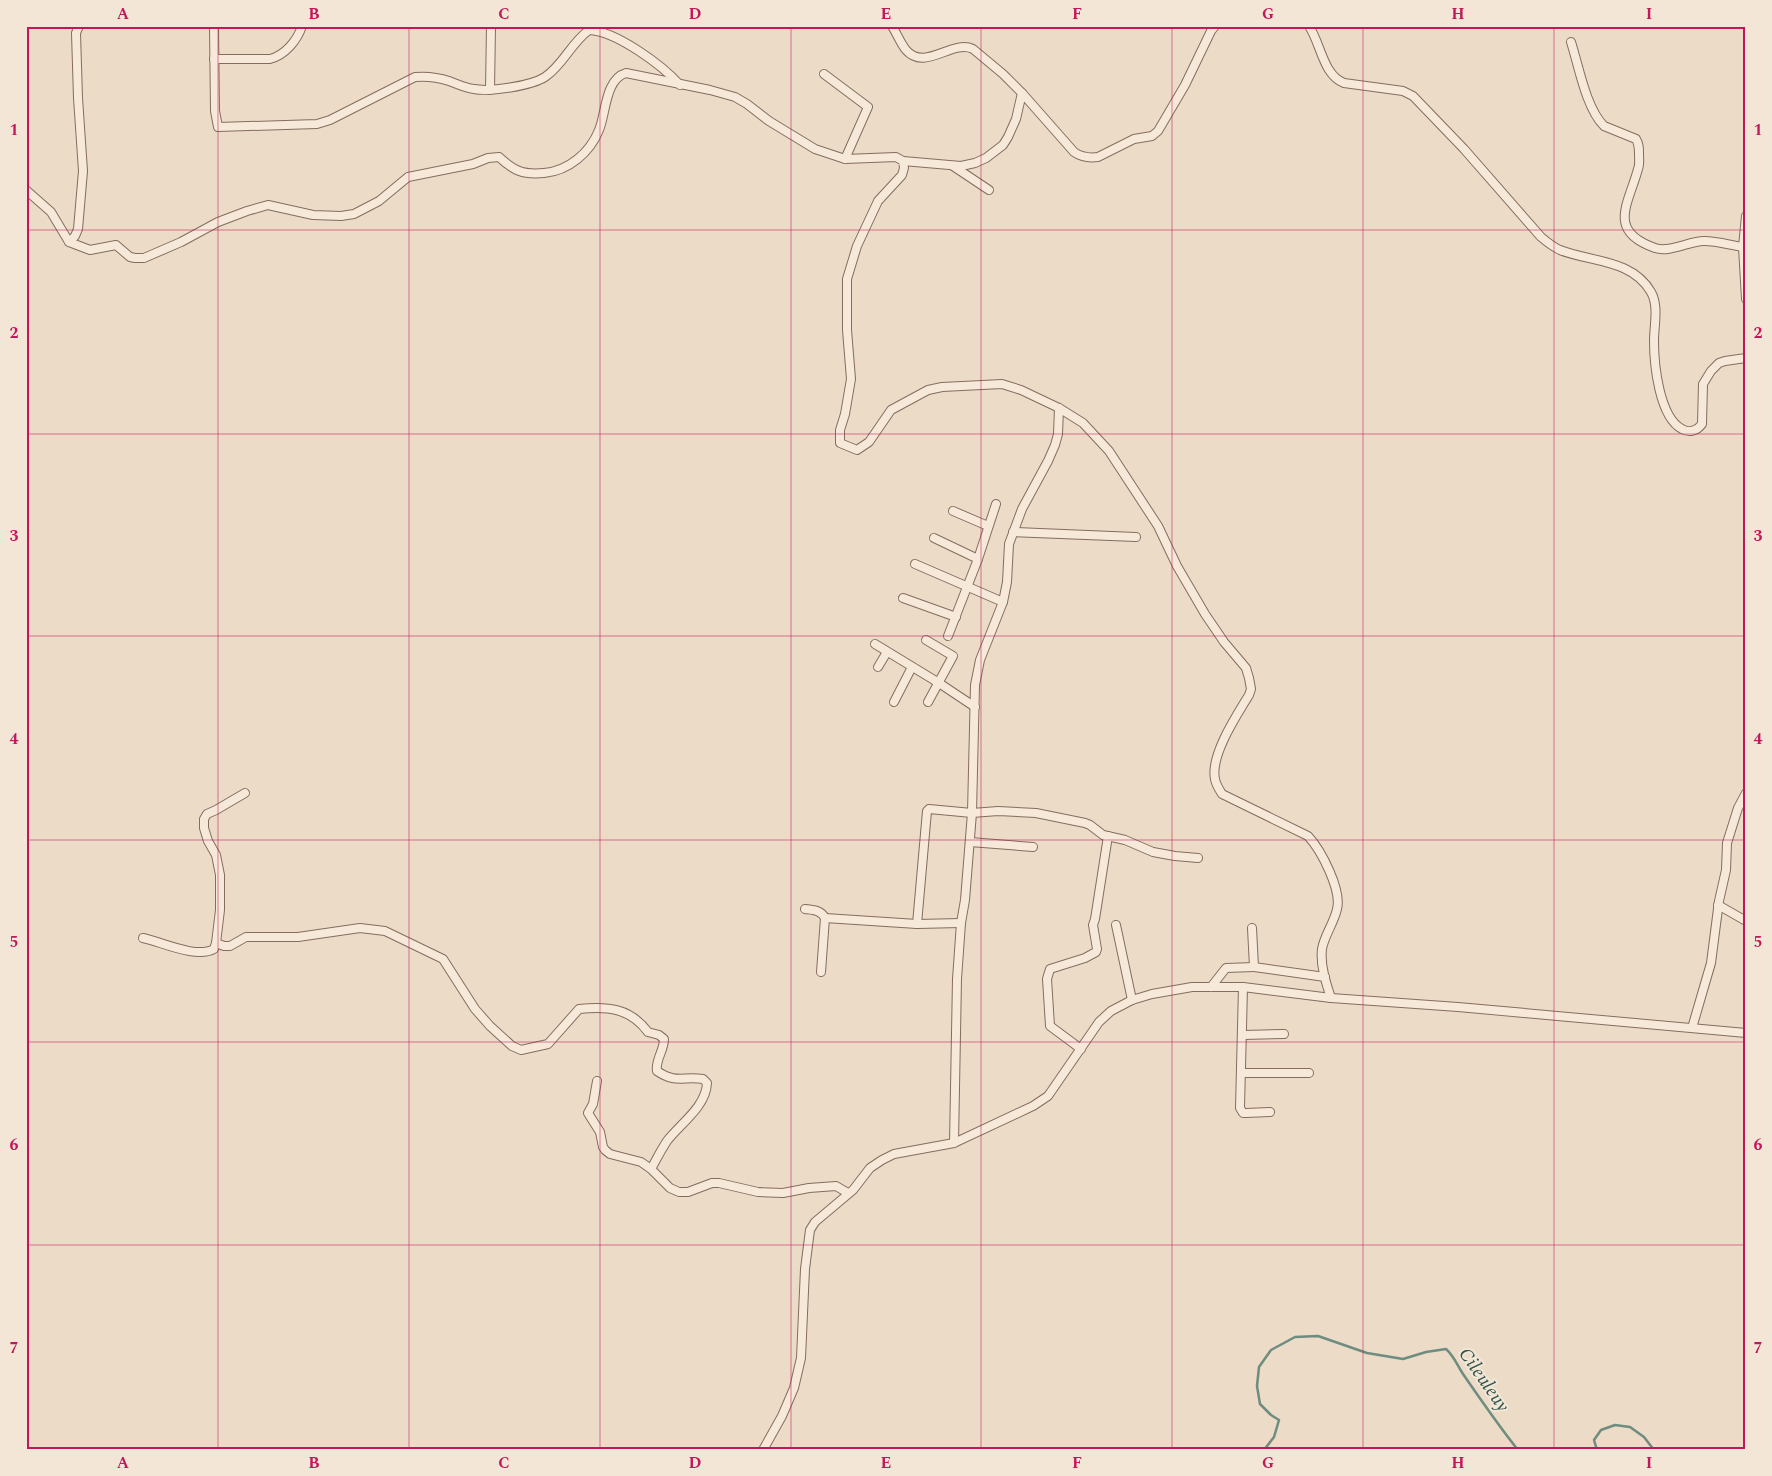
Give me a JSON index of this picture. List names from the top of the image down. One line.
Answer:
{"water":["Cileuleuy"],"grid":{"columns":["A","B","C","D","E","F","G","H","I"],"rows":["1","2","3","4","5","6","7"]}}
